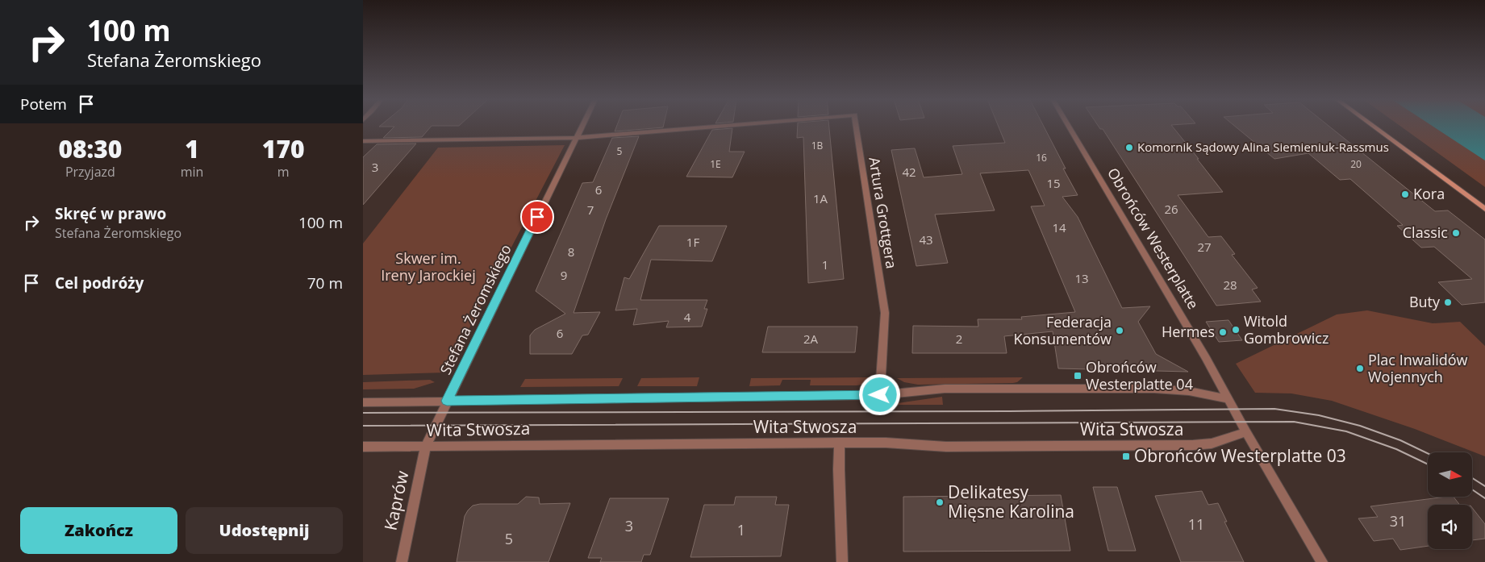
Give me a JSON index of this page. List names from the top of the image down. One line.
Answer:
{"streets":{"street":["Artura Grottgera","Obrońców Westerplatte","Stefana Żeromskiego","Wita Stwosza","Kaprów"]},"crossings":[["Artura Grottgera","Stefana Żeromskiego"],["Artura Grottgera","Wita Stwosza"],["Obrońców Westerplatte","Wita Stwosza"],["Stefana Żeromskiego","Wita Stwosza"],["Stefana Żeromskiego","Kaprów"],["Wita Stwosza","Kaprów"]],"parks":["Skwer im. Ireny Jarockiej"],"places":{"other":["Komornik Sądowy Alina Siemieniuk-Rassmus","Kora","Classic","Buty","Witold Gombrowicz","Federacja Konsumentów","Hermes","Plac Inwalidów Wojennych","Delikatesy Mięsne Karolina"],"transit":["Obrońców Westerplatte 04","Obrońców Westerplatte 03"]},"house_numbers":["1B","5","16","1E","20","3","42","15","6","1A","26","7","14","43","1F","27","8","1","9","13","28","4","6","2A","2","31","11","3","1","5"],"north":"right","page":{"turn":["100 m","Stefana Żeromskiego"],"then":"Potem","eta":["08:30","Przyjazd","1","min","170","m"],"list":[{"name":"Skręć w prawo","note":"Stefana Żeromskiego","value":"100 m"},{"name":"Cel podróży","value":"70 m"}],"buttons":["Zakończ","Udostępnij"]}}
